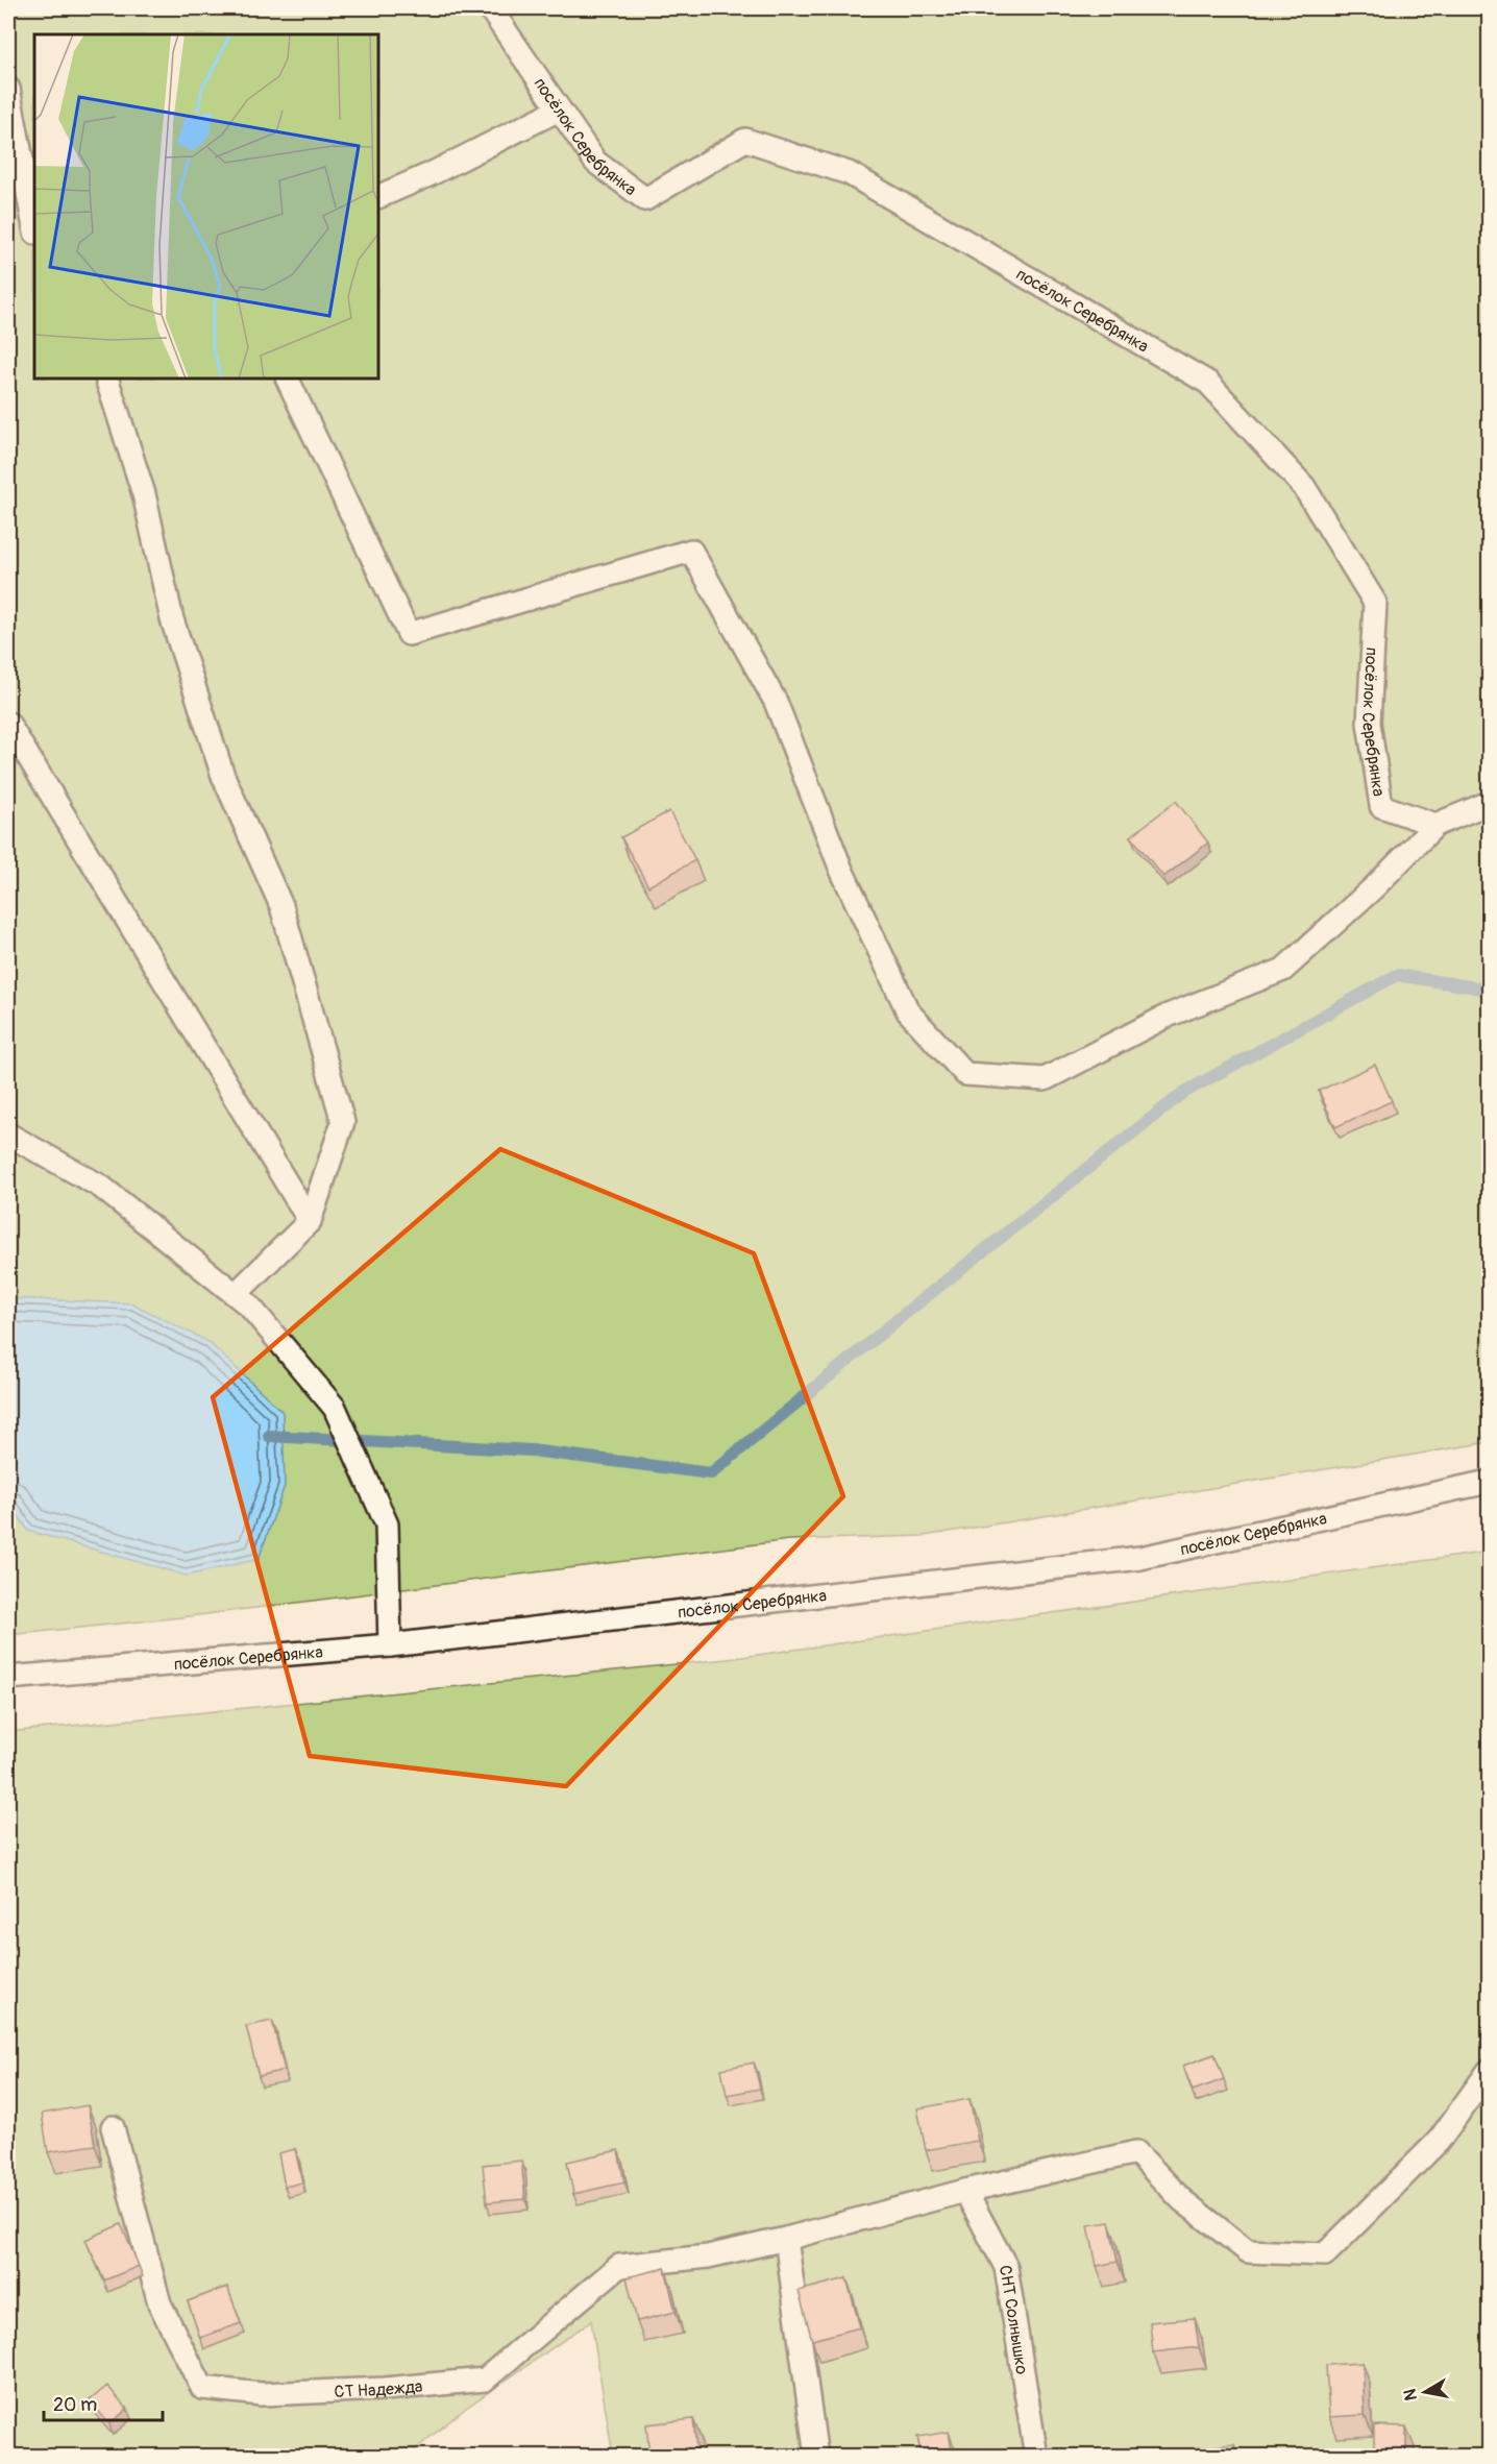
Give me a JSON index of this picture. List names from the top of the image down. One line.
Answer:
{"streets":{"lane":["посёлок Серебрянка","СНТ Солнышко","СТ Надежда"]},"scale_bar":"20 m","north":"left"}
